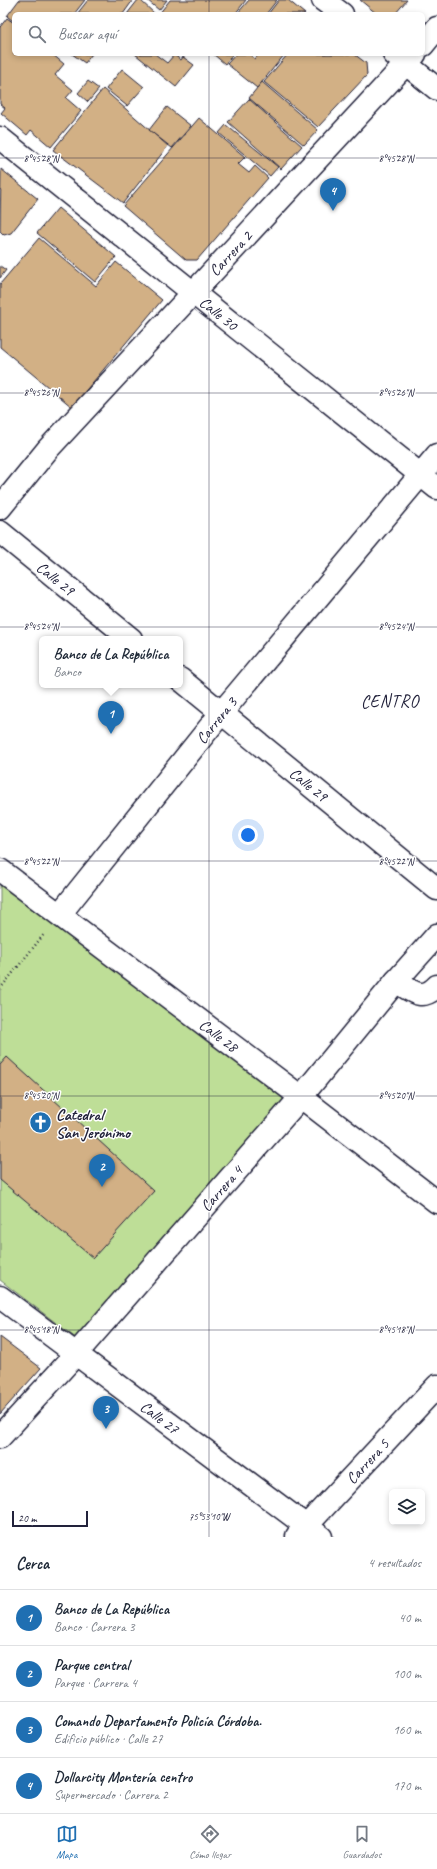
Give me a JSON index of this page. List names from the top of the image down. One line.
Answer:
{"streets":{"street":["Carrera 2","Calle 30","Calle 29","Carrera 3","Calle 28","Carrera 4","Calle 27","Carrera 5"]},"crossings":[["Carrera 2","Calle 30"],["Calle 30","Carrera 3"],["Calle 29","Carrera 3"],["Carrera 3","Calle 28"],["Calle 28","Carrera 4"],["Carrera 4","Calle 27"],["Calle 27","Carrera 5"]],"districts":["CENTRO"],"places":{"church":["Catedral San Jerónimo"]},"scale_bar":"20 m","page":{"search":"Buscar aquí","pins":["4","1","2","3"],"popup":["Banco de La República","Banco"],"scale":"20 m","heading":["Cerca","4 resultados"],"list":[{"mark":"1","name":"Banco de La República","note":"Banco · Carrera 3","value":"40 m"},{"mark":"2","name":"Parque central","note":"Parque · Carrera 4","value":"100 m"},{"mark":"3","name":"Comando Departamento Policía Córdoba.","note":"Edificio público · Calle 27","value":"160 m"},{"mark":"4","name":"Dollarcity Montería centro","note":"Supermercado · Carrera 2","value":"170 m"}],"nav":["Mapa","Cómo llegar","Guardados"]},"coordinates":["8°45'28\"N","8°45'26\"N","8°45'24\"N","8°45'22\"N","8°45'20\"N","8°45'18\"N","75°53'10\"W"]}
